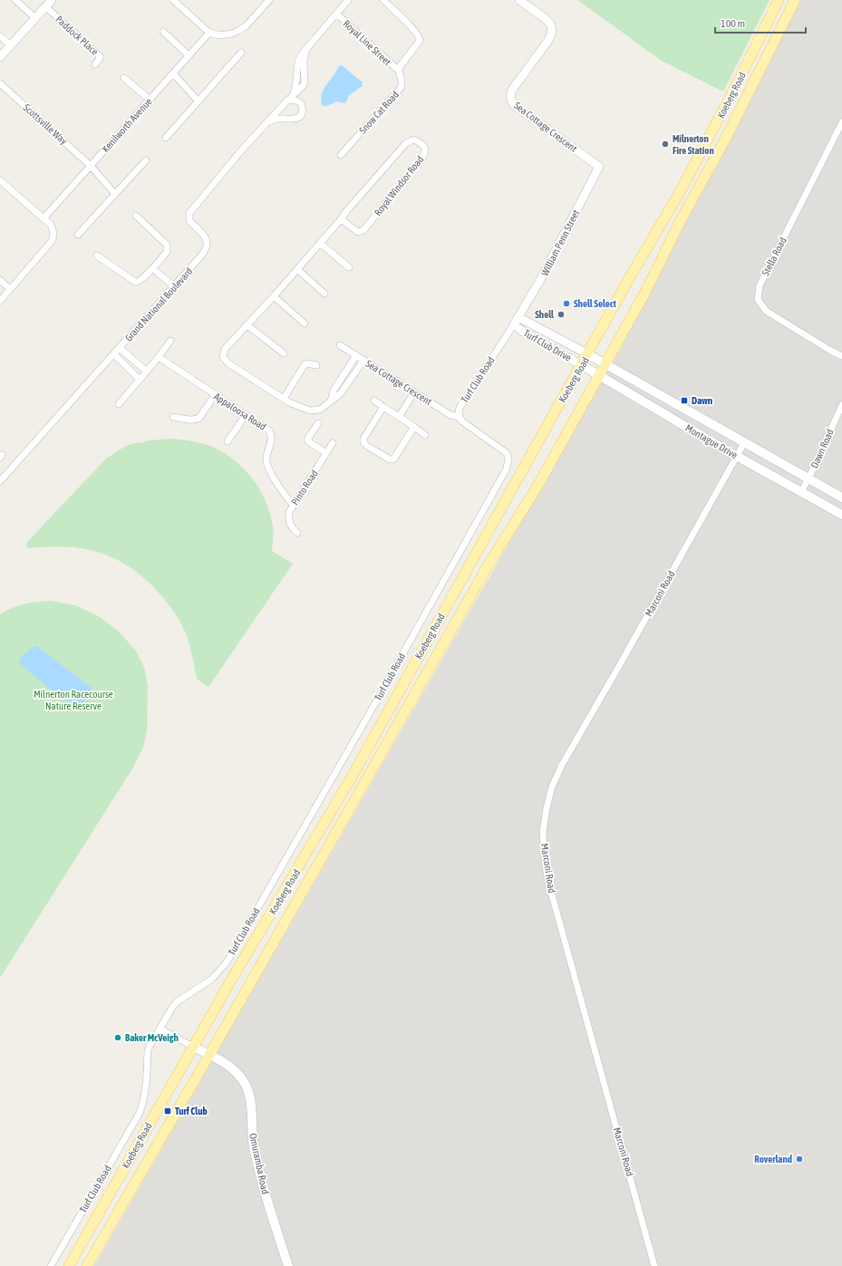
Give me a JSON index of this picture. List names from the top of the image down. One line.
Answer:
{"streets":{"main road":["Koeberg Road","Montague Drive","Omuramba Road"],"street":["Paddock Place","Royal Line Street","Snow Cat Road","Scottsville Way","Kenilworth Avenue","Sea Cottage Crescent","Royal Windsor Road","William Penn Street","Stella Road","Grand National Boulevard","Turf Club Drive","Turf Club Road","Appaloosa Road","Dawn Road","Pinto Road","Marconi Road"]},"crossings":[["Royal Line Street","Snow Cat Road"],["Royal Line Street","Grand National Boulevard"],["Koeberg Road","Turf Club Drive"],["Koeberg Road","Montague Drive"],["Koeberg Road","Omuramba Road"],["Scottsville Way","Kenilworth Avenue"],["Sea Cottage Crescent","Royal Windsor Road"],["Sea Cottage Crescent","William Penn Street"],["Sea Cottage Crescent","Turf Club Road"],["William Penn Street","Turf Club Drive"],["Turf Club Drive","Turf Club Road"],["Turf Club Drive","Montague Drive"],["Appaloosa Road","Pinto Road"],["Montague Drive","Dawn Road"],["Montague Drive","Marconi Road"]],"parks":["Milnerton Racecourse Nature Reserve"],"places":{"other":["Milnerton Fire Station","Shell Select","Shell","Baker McVeigh","Roverland"],"transit":["Dawn","Turf Club"]},"scale_bar":"100 m"}
